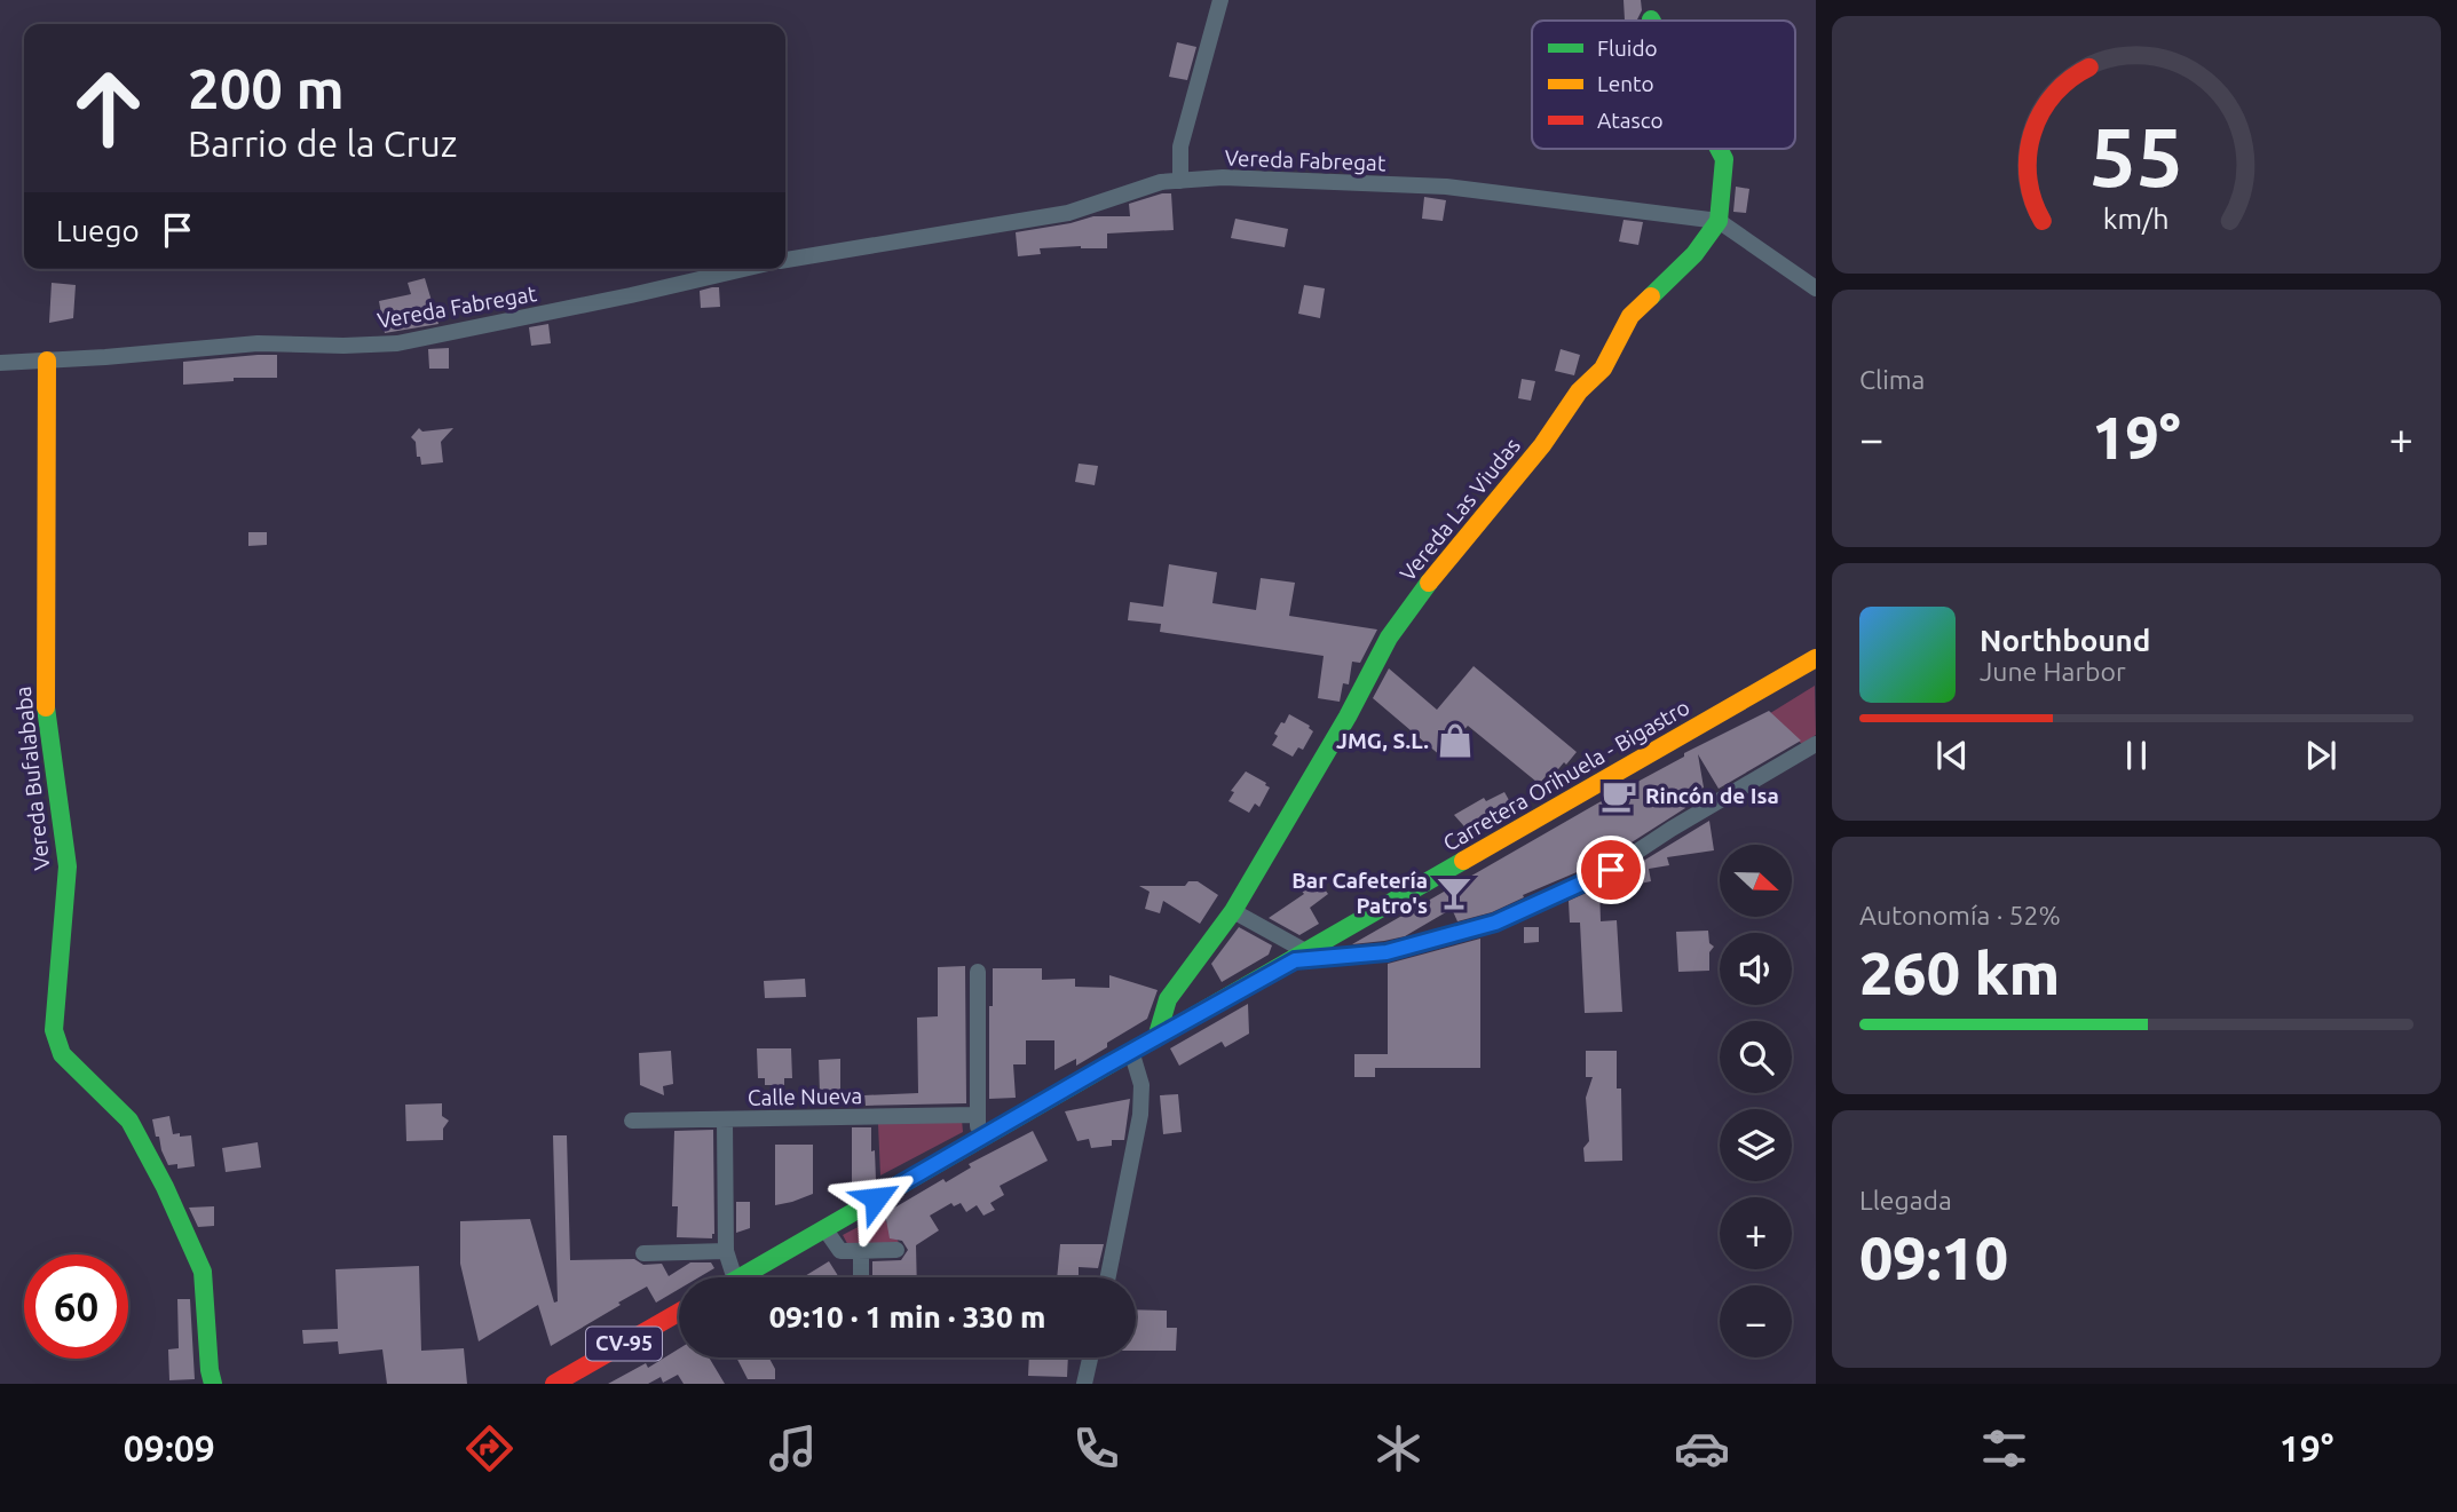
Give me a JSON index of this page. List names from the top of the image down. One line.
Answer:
{"streets":{"street":["Vereda Fabregat","Vereda Las Viudas","Carretera Orihuela - Bigastro","Vereda Bufalababa","Calle Nueva","CV-95"]},"crossings":[["Vereda Fabregat","Vereda Las Viudas"],["Vereda Fabregat","Vereda Bufalababa"],["Vereda Las Viudas","Carretera Orihuela - Bigastro"]],"places":{"shop":["JMG, S.L."],"cafe":["Rincón de Isa"],"bar":["Bar Cafetería Patro's"]},"legend":["Fluido","Lento","Atasco"],"north":"right","page":{"turn":["200 m","Barrio de la Cruz"],"then":"Luego","tile":["Clima",["Autonomía · 52%","260 km"],["Llegada","09:10"]],"heat":["−","19°","+"],"song":["Northbound","June Harbor"],"map_buttons":["+","−"],"limit":"60","trip":"09:10 · 1 min · 330 m","tabs":["09:09","19°"],"gauge":["55","km/h"]}}
